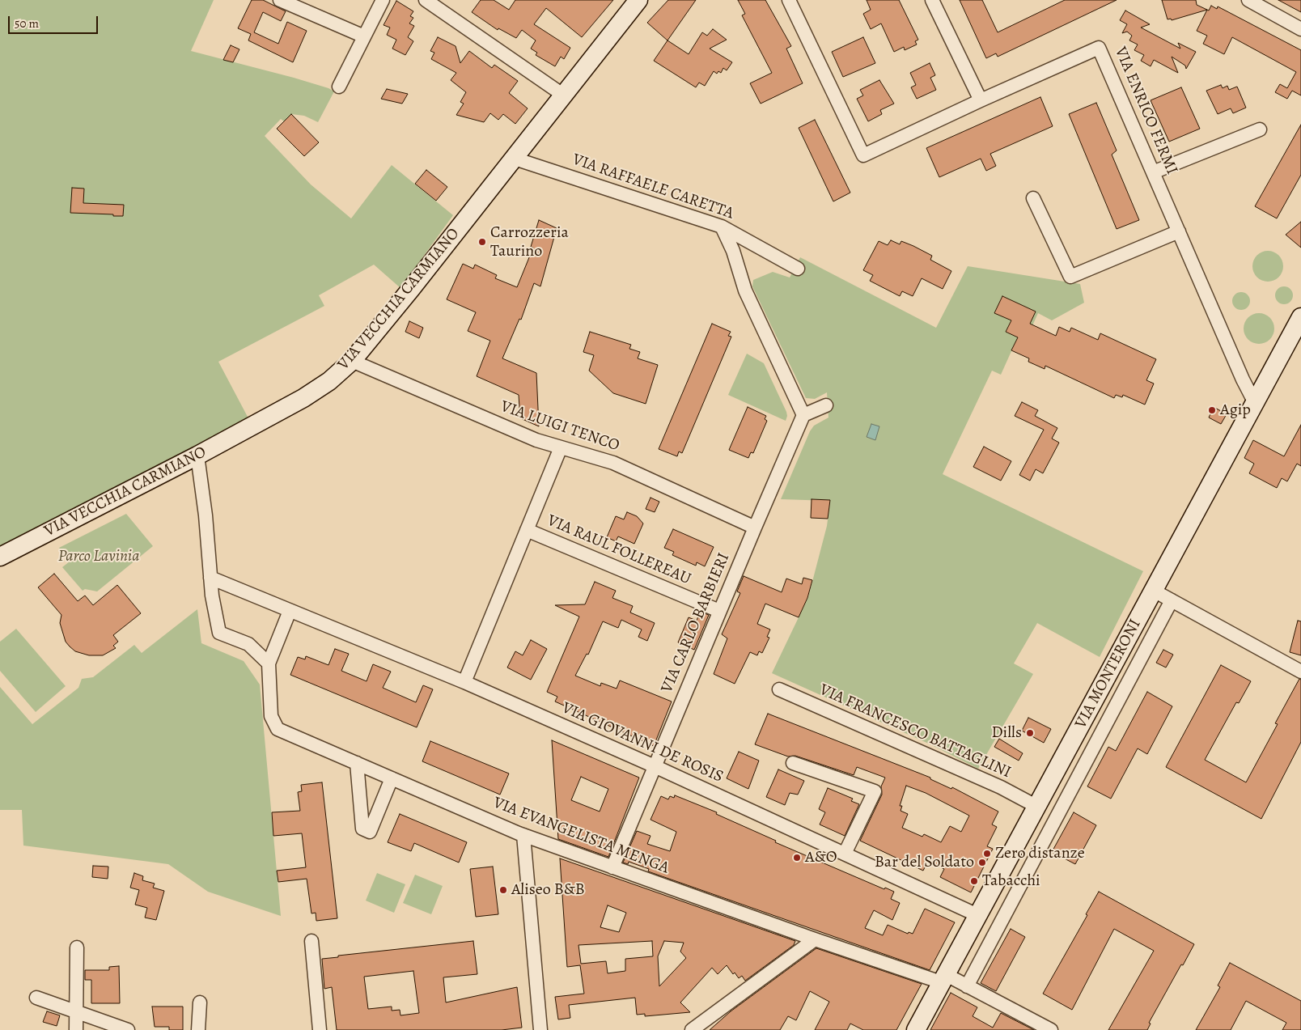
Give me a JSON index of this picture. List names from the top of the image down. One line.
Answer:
{"streets":{"street":["VIA ENRICO FERMI","VIA RAFFAELE CARETTA","VIA VECCHIA CARMIANO","VIA LUIGI TENCO","VIA RAUL FOLLEREAU","VIA CARLO BARBIERI","VIA MONTERONI","VIA FRANCESCO BATTAGLINI","VIA GIOVANNI DE ROSIS","VIA EVANGELISTA MENGA"]},"crossings":[["VIA ENRICO FERMI","VIA MONTERONI"],["VIA RAFFAELE CARETTA","VIA VECCHIA CARMIANO"],["VIA VECCHIA CARMIANO","VIA LUIGI TENCO"],["VIA LUIGI TENCO","VIA CARLO BARBIERI"],["VIA RAUL FOLLEREAU","VIA CARLO BARBIERI"],["VIA CARLO BARBIERI","VIA GIOVANNI DE ROSIS"],["VIA CARLO BARBIERI","VIA EVANGELISTA MENGA"],["VIA MONTERONI","VIA FRANCESCO BATTAGLINI"],["VIA MONTERONI","VIA GIOVANNI DE ROSIS"],["VIA MONTERONI","VIA EVANGELISTA MENGA"]],"parks":["Parco Lavinia"],"places":["Carrozzeria Taurino","Agip","Dills","Zero distanze","A&O","Bar del Soldato","Tabacchi","Aliseo B&B"],"scale_bar":"50 m"}
